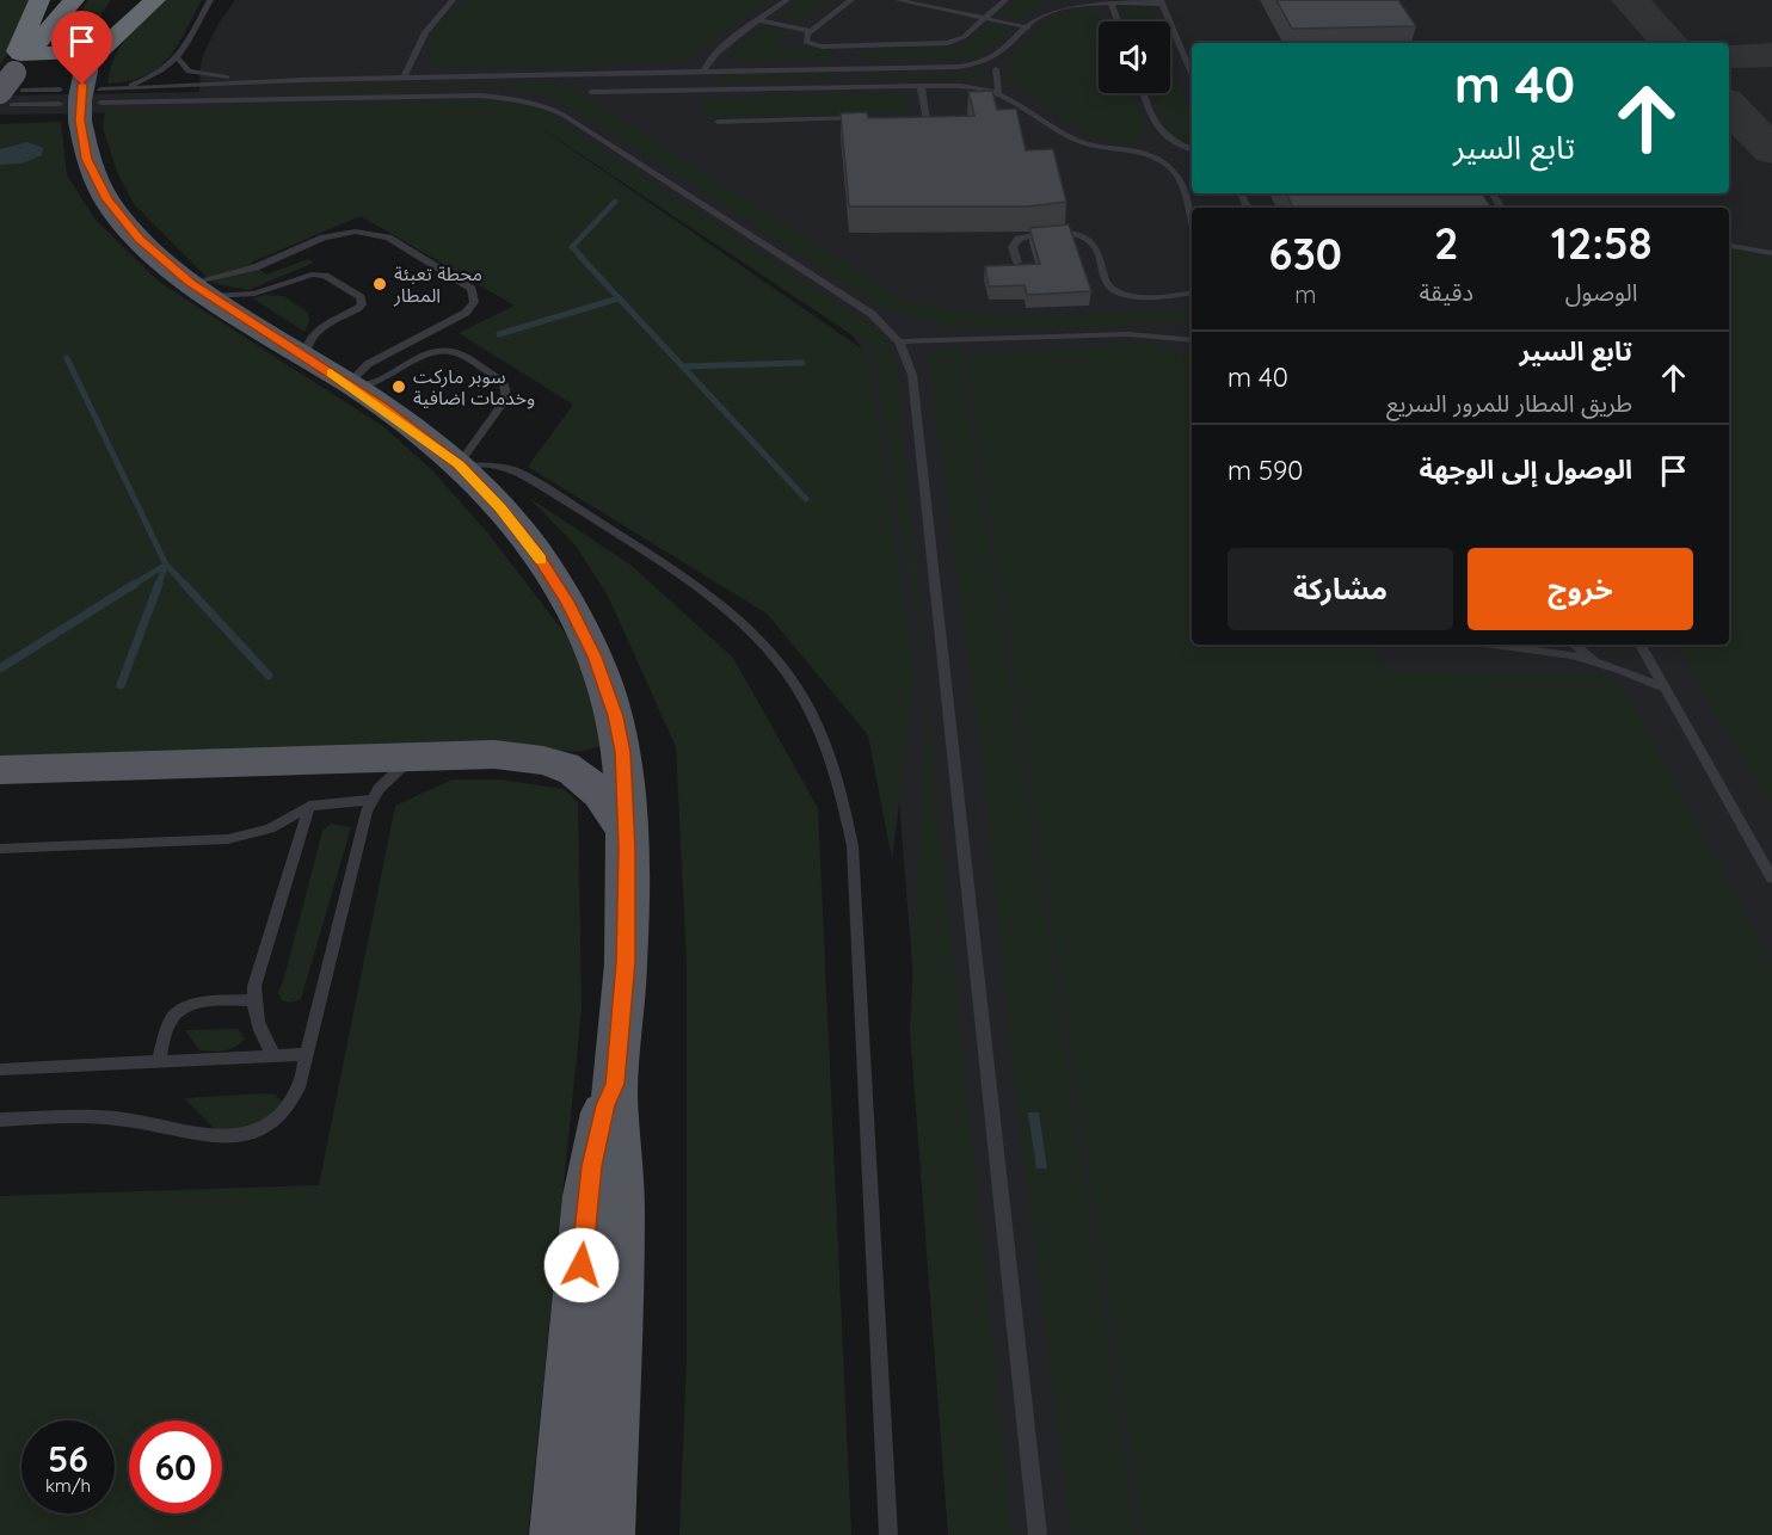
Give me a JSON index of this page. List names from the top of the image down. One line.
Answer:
{"places":["محطة تعبئة المطار","سوبر ماركت وخدمات اضافية"],"page":{"turn":["40 m","تابع السير"],"eta":["12:58","الوصول","2","دقيقة","630","m"],"list":[{"name":"تابع السير","note":"طريق المطار للمرور السريع","value":"40 m"},{"name":"الوصول إلى الوجهة","value":"590 m"}],"buttons":["خروج","مشاركة"],"speed":"56 km/h","limit":"60"}}
